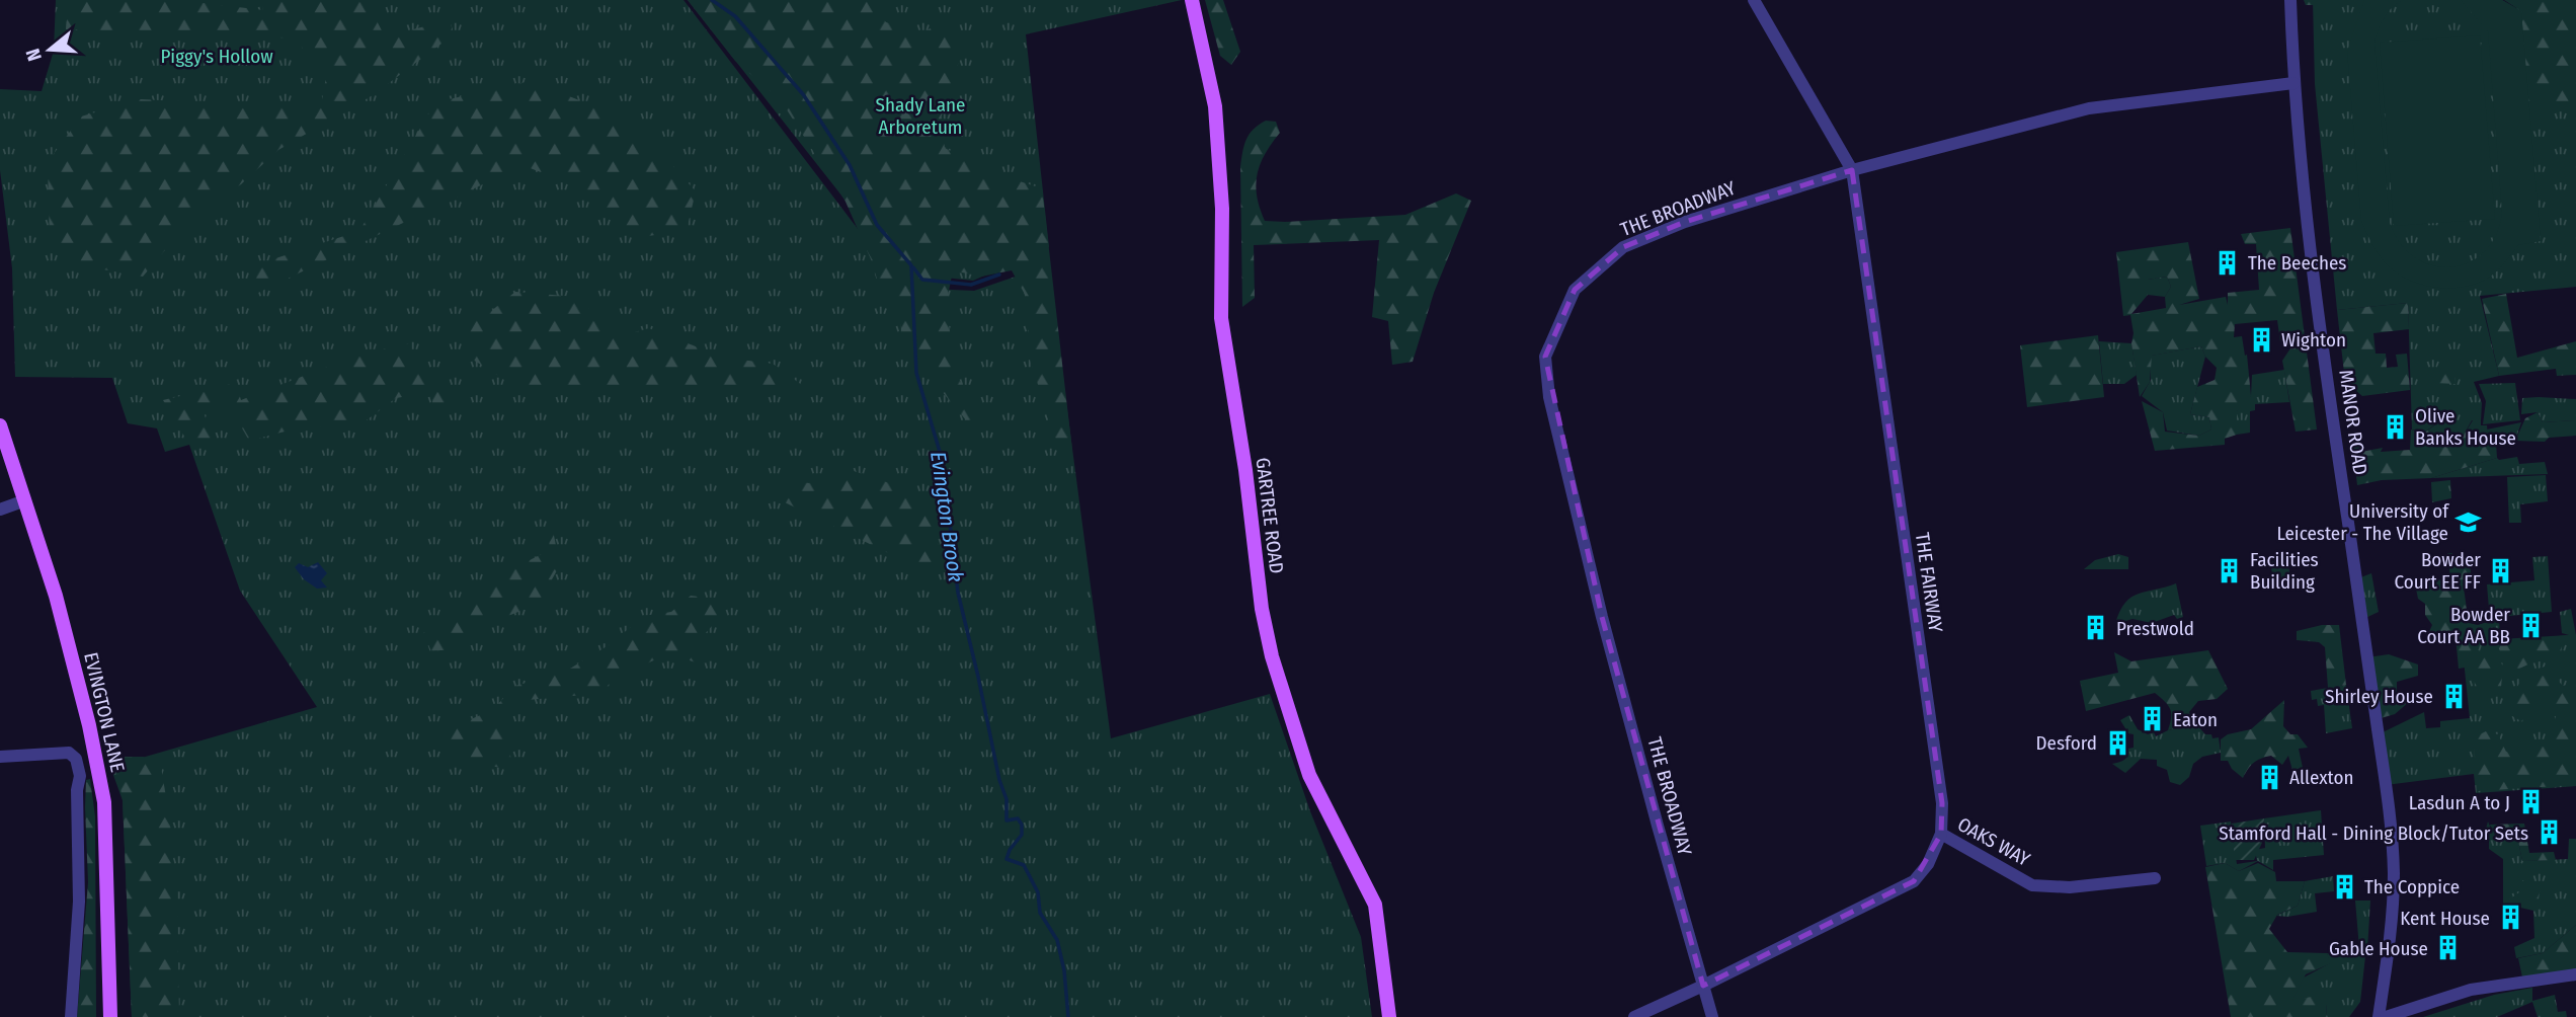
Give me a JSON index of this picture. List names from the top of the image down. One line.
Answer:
{"streets":{"main road":["GARTREE ROAD","EVINGTON LANE"],"street":["THE BROADWAY","MANOR ROAD","THE FAIRWAY","OAKS WAY"]},"crossings":[["THE BROADWAY","MANOR ROAD"],["THE BROADWAY","THE FAIRWAY"],["THE FAIRWAY","OAKS WAY"]],"water":["Evington Brook"],"parks":["Piggy's Hollow","Shady Lane Arboretum"],"places":{"building":["The Beeches","Wighton","Olive Banks House","Facilities Building","Bowder Court EE FF","Bowder Court AA BB","Prestwold","Shirley House","Eaton","Desford","Allexton","Lasdun A to J","Stamford Hall - Dining Block/Tutor Sets","The Coppice","Kent House","Gable House"],"school or university":["University of Leicester - The Village"]},"north":"left"}
